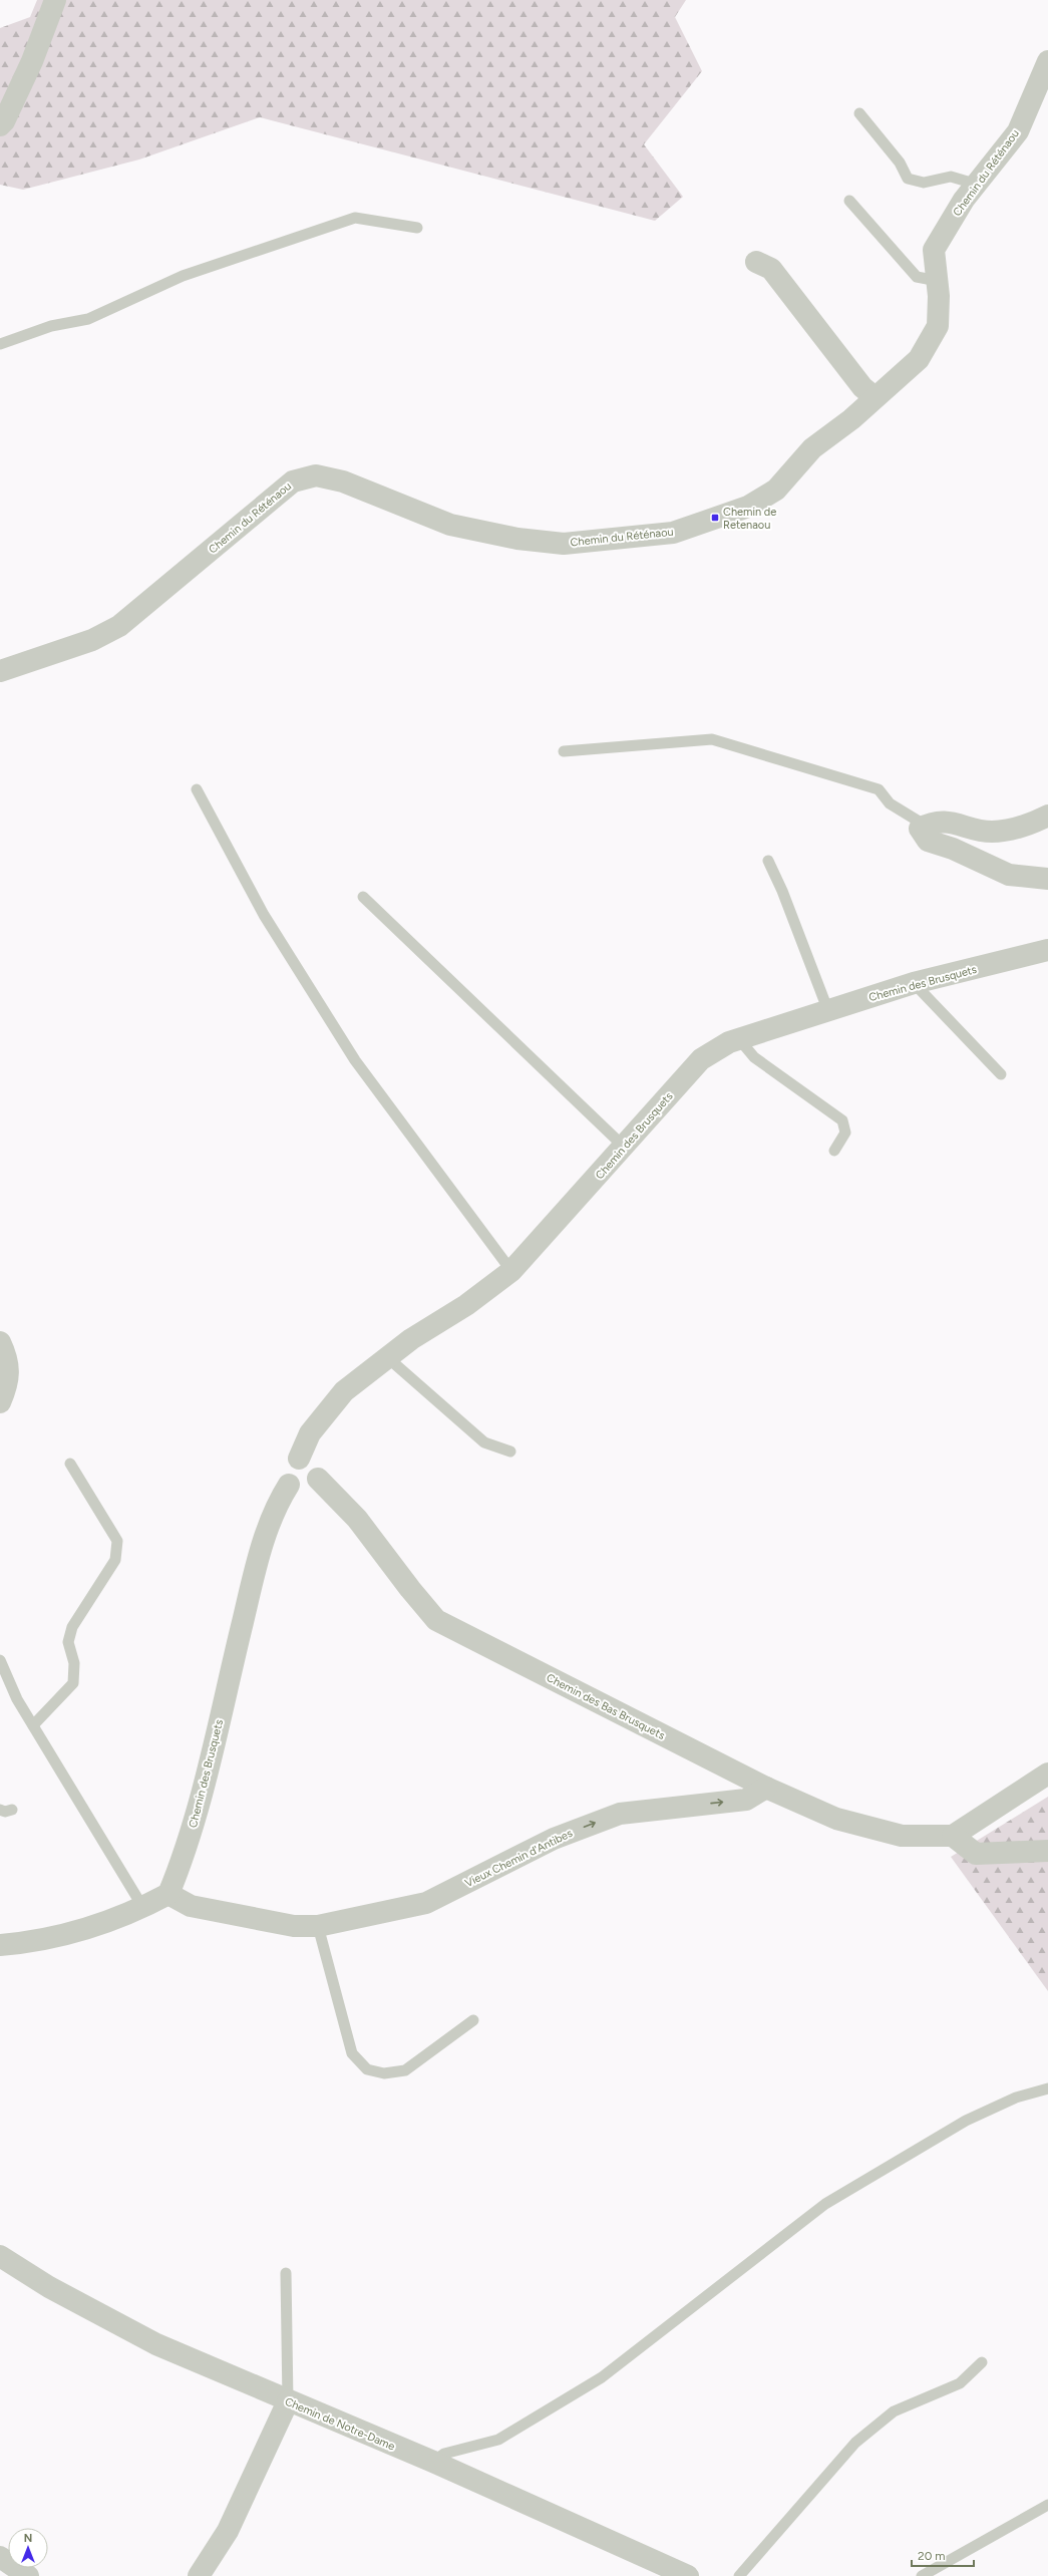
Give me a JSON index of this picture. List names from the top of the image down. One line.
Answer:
{"streets":{"street":["Chemin du Réténaou","Chemin des Brusquets","Chemin des Bas Brusquets","Vieux Chemin d'Antibes","Chemin de Notre-Dame"]},"crossings":[["Chemin des Brusquets","Chemin des Bas Brusquets"],["Chemin des Brusquets","Vieux Chemin d'Antibes"],["Chemin des Bas Brusquets","Vieux Chemin d'Antibes"]],"one_way":["Vieux Chemin d'Antibes"],"places":{"transit":["Chemin de Retenaou"]},"scale_bar":"20 m","north":"top"}
